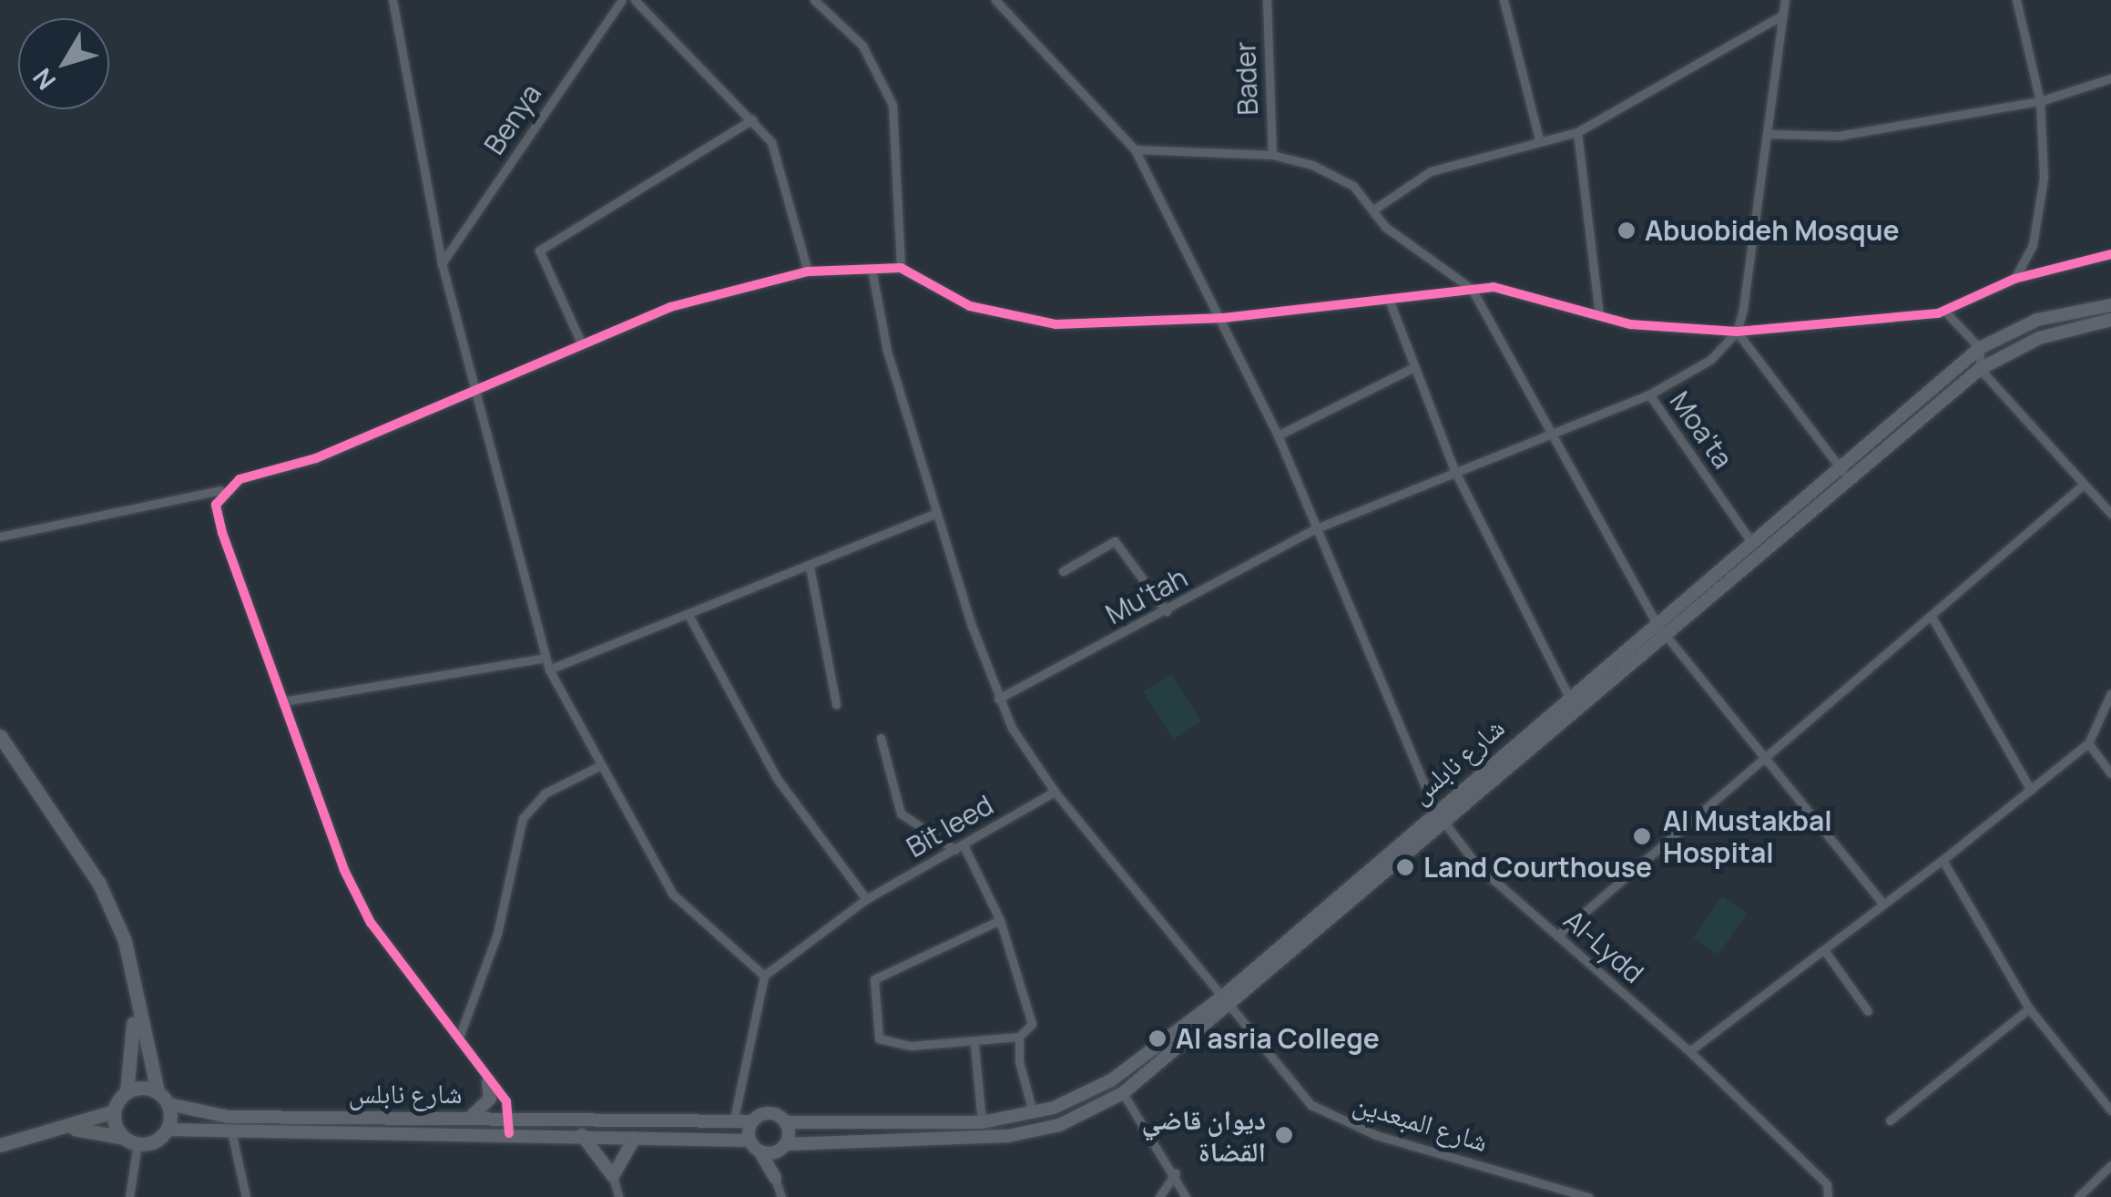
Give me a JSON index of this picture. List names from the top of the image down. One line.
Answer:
{"streets":{"main road":["شارع نابلس"],"street":["Bader","Benya","Moa'ta","Mu'tah","Bit leed","Al-Lydd","شارع المبعدين"]},"crossings":[["Moa'ta","Mu'tah"],["Moa'ta","شارع نابلس"],["Mu'tah","Al-Lydd"],["Mu'tah","شارع المبعدين"],["شارع نابلس","Al-Lydd"],["شارع نابلس","شارع المبعدين"],["Bit leed","شارع المبعدين"]],"places":["Abuobideh Mosque","Al Mustakbal Hospital","Land Courthouse","Al asria College","ديوان قاضي القضاة"],"north":"bottom left"}
